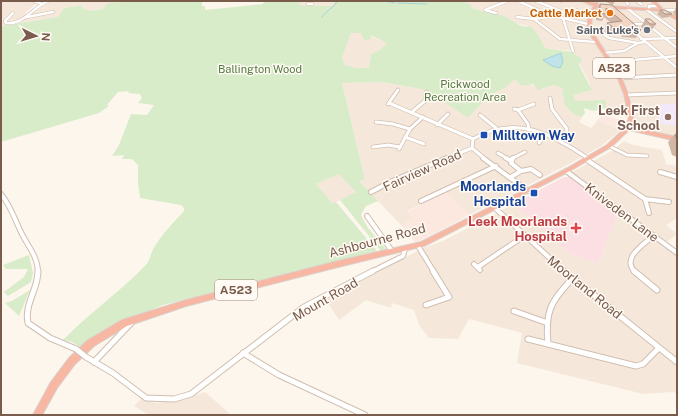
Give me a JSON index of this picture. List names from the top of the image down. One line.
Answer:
{"streets":{"highway":["A523","Ashbourne Road"],"street":["Fairview Road","Kniveden Lane","Moorland Road","Mount Road"]},"crossings":[["A523","Ashbourne Road"],["Kniveden Lane","Ashbourne Road"],["Ashbourne Road","Moorland Road"],["Ashbourne Road","Mount Road"]],"parks":["Ballington Wood","Pickwood Recreation Area"],"places":{"other":["Cattle Market","Saint Luke's","Leek First School"],"transit":["Milltown Way","Moorlands Hospital"],"health":["Leek Moorlands Hospital"]},"north":"right"}
